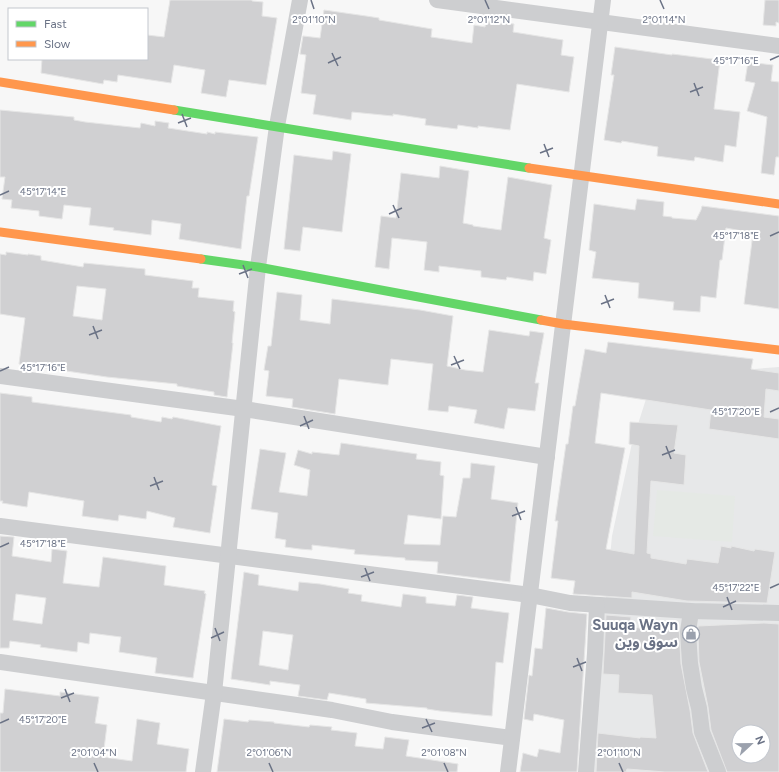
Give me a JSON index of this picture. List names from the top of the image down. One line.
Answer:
{"places":{"shop":["Suuqa Wayn سوق وين"]},"legend":["Fast","Slow"],"north":"right","coordinates":["2°01'10\"N","2°01'12\"N","2°01'14\"N","45°17'16\"E","45°17'14\"E","45°17'18\"E","45°17'20\"E","45°17'22\"E","2°01'04\"N","2°01'06\"N","2°01'08\"N"]}
